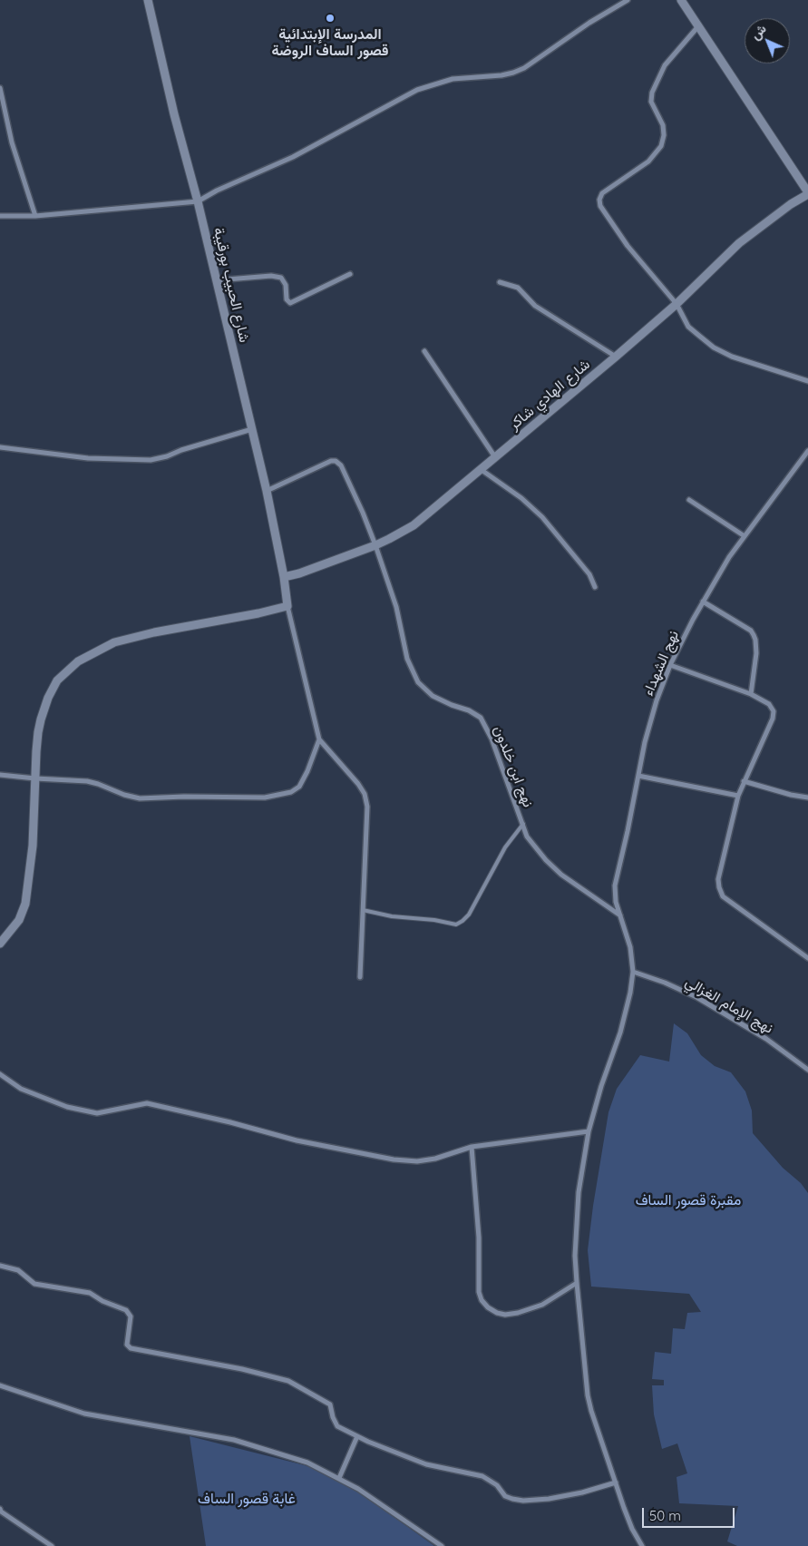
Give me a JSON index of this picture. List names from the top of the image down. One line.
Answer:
{"streets":{"street":["شارع الحبيب بورقيبة","شارع الهادي شاكر","نهج الشهداء","نهج ابن خلدون","نهج الإمام الغزالي"]},"crossings":[["شارع الحبيب بورقيبة","شارع الهادي شاكر"],["شارع الحبيب بورقيبة","نهج ابن خلدون"],["شارع الهادي شاكر","نهج ابن خلدون"],["نهج الشهداء","نهج ابن خلدون"],["نهج الشهداء","نهج الإمام الغزالي"]],"parks":["مقبرة قصور الساف","غابة قصور الساف"],"places":["المدرسة الإبتدائية قصور الساف الروضة"],"scale_bar":"50 m","north":"top left"}
